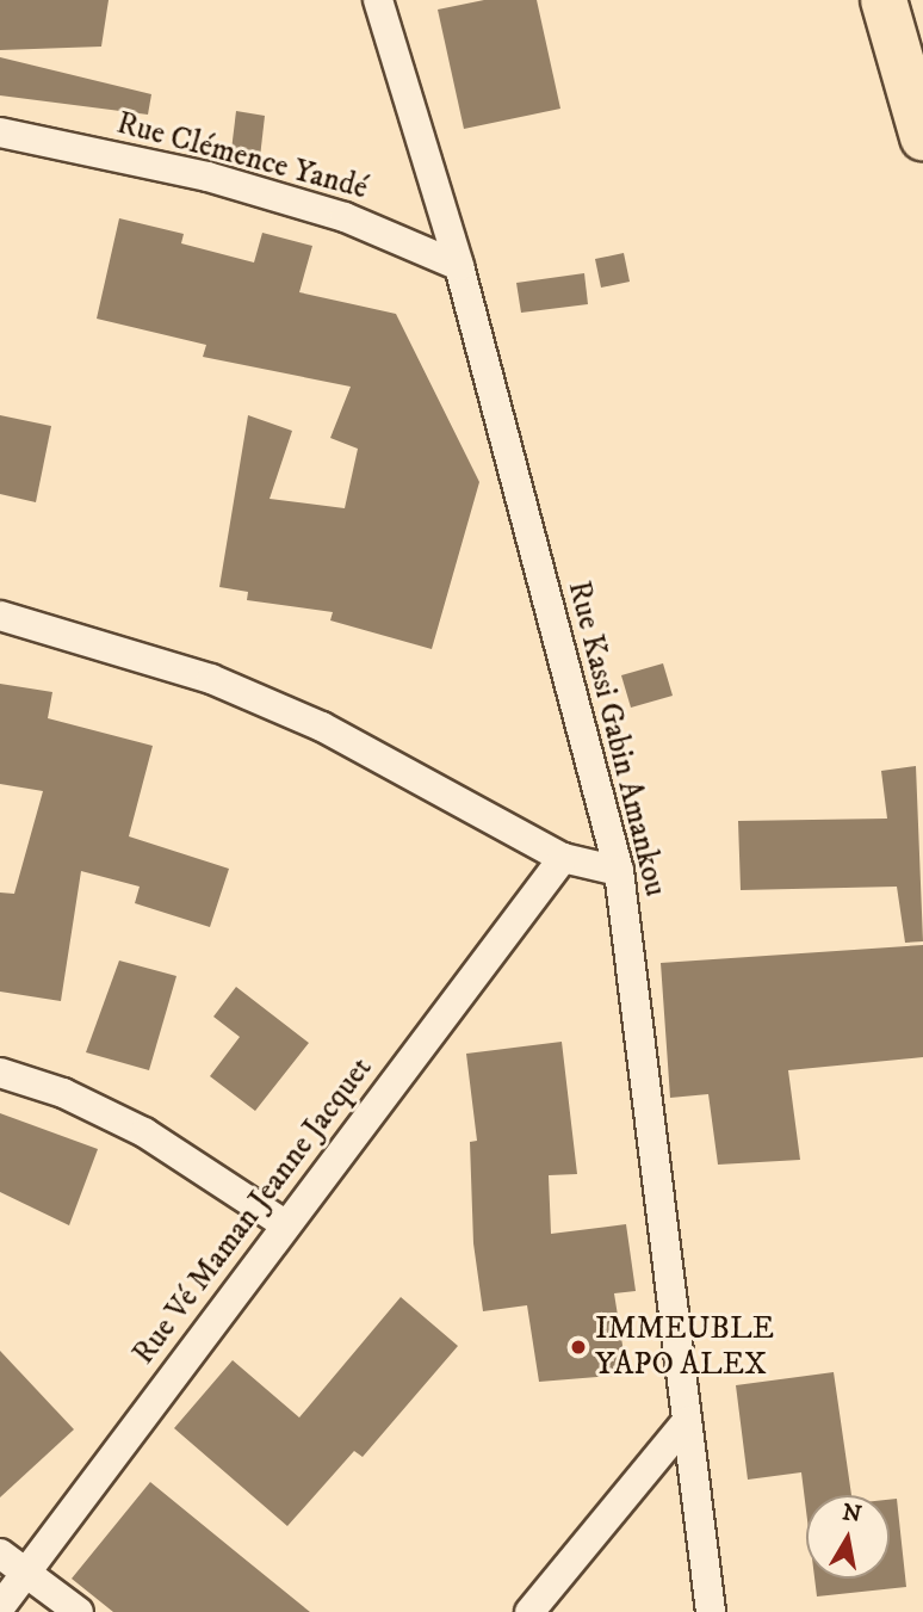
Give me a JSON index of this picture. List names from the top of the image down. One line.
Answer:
{"streets":{"street":["Rue Clémence Yandé","Rue Kassi Gabin Amankou","Rue Vé Maman Jeanne Jacquet"]},"crossings":[["Rue Clémence Yandé","Rue Kassi Gabin Amankou"]],"places":["IMMEUBLE YAPO ALEX"],"north":"top"}
